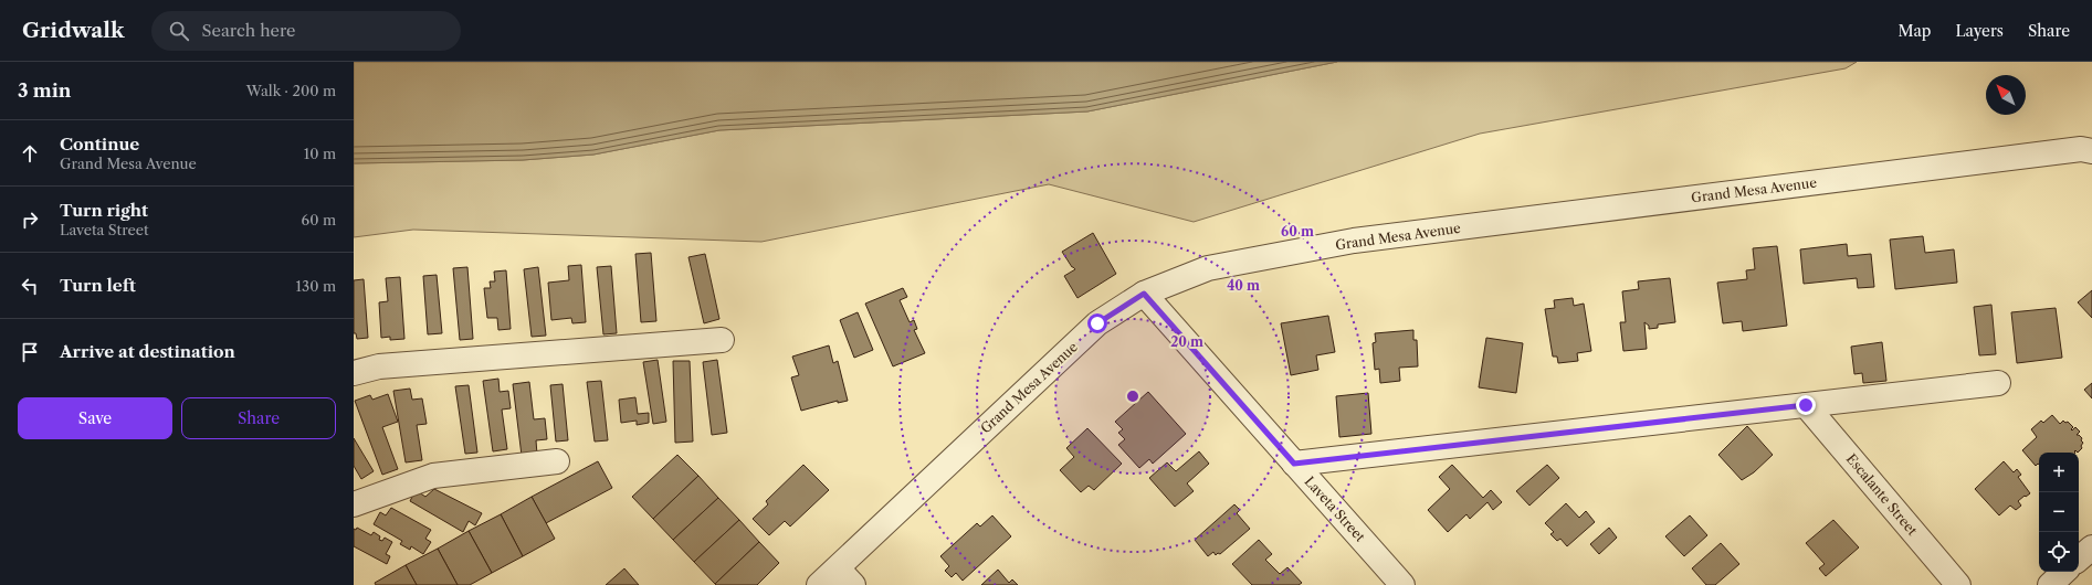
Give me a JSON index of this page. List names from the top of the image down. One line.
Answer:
{"streets":{"street":["Grand Mesa Avenue","Escalante Street","Laveta Street"]},"crossings":[["Grand Mesa Avenue","Laveta Street"]],"north":"top left","page":{"header":"Gridwalk","search":"Search here","nav":["Map","Layers","Share"],"heading":["3 min","Walk · 200 m"],"list":[["Continue","Grand Mesa Avenue","10 m"],["Turn right","Laveta Street","60 m"],["Turn left","130 m"],"Arrive at destination"],"buttons":["Save","Share"],"map_buttons":["+","−"]},"rings":["60 m","40 m","20 m"]}
